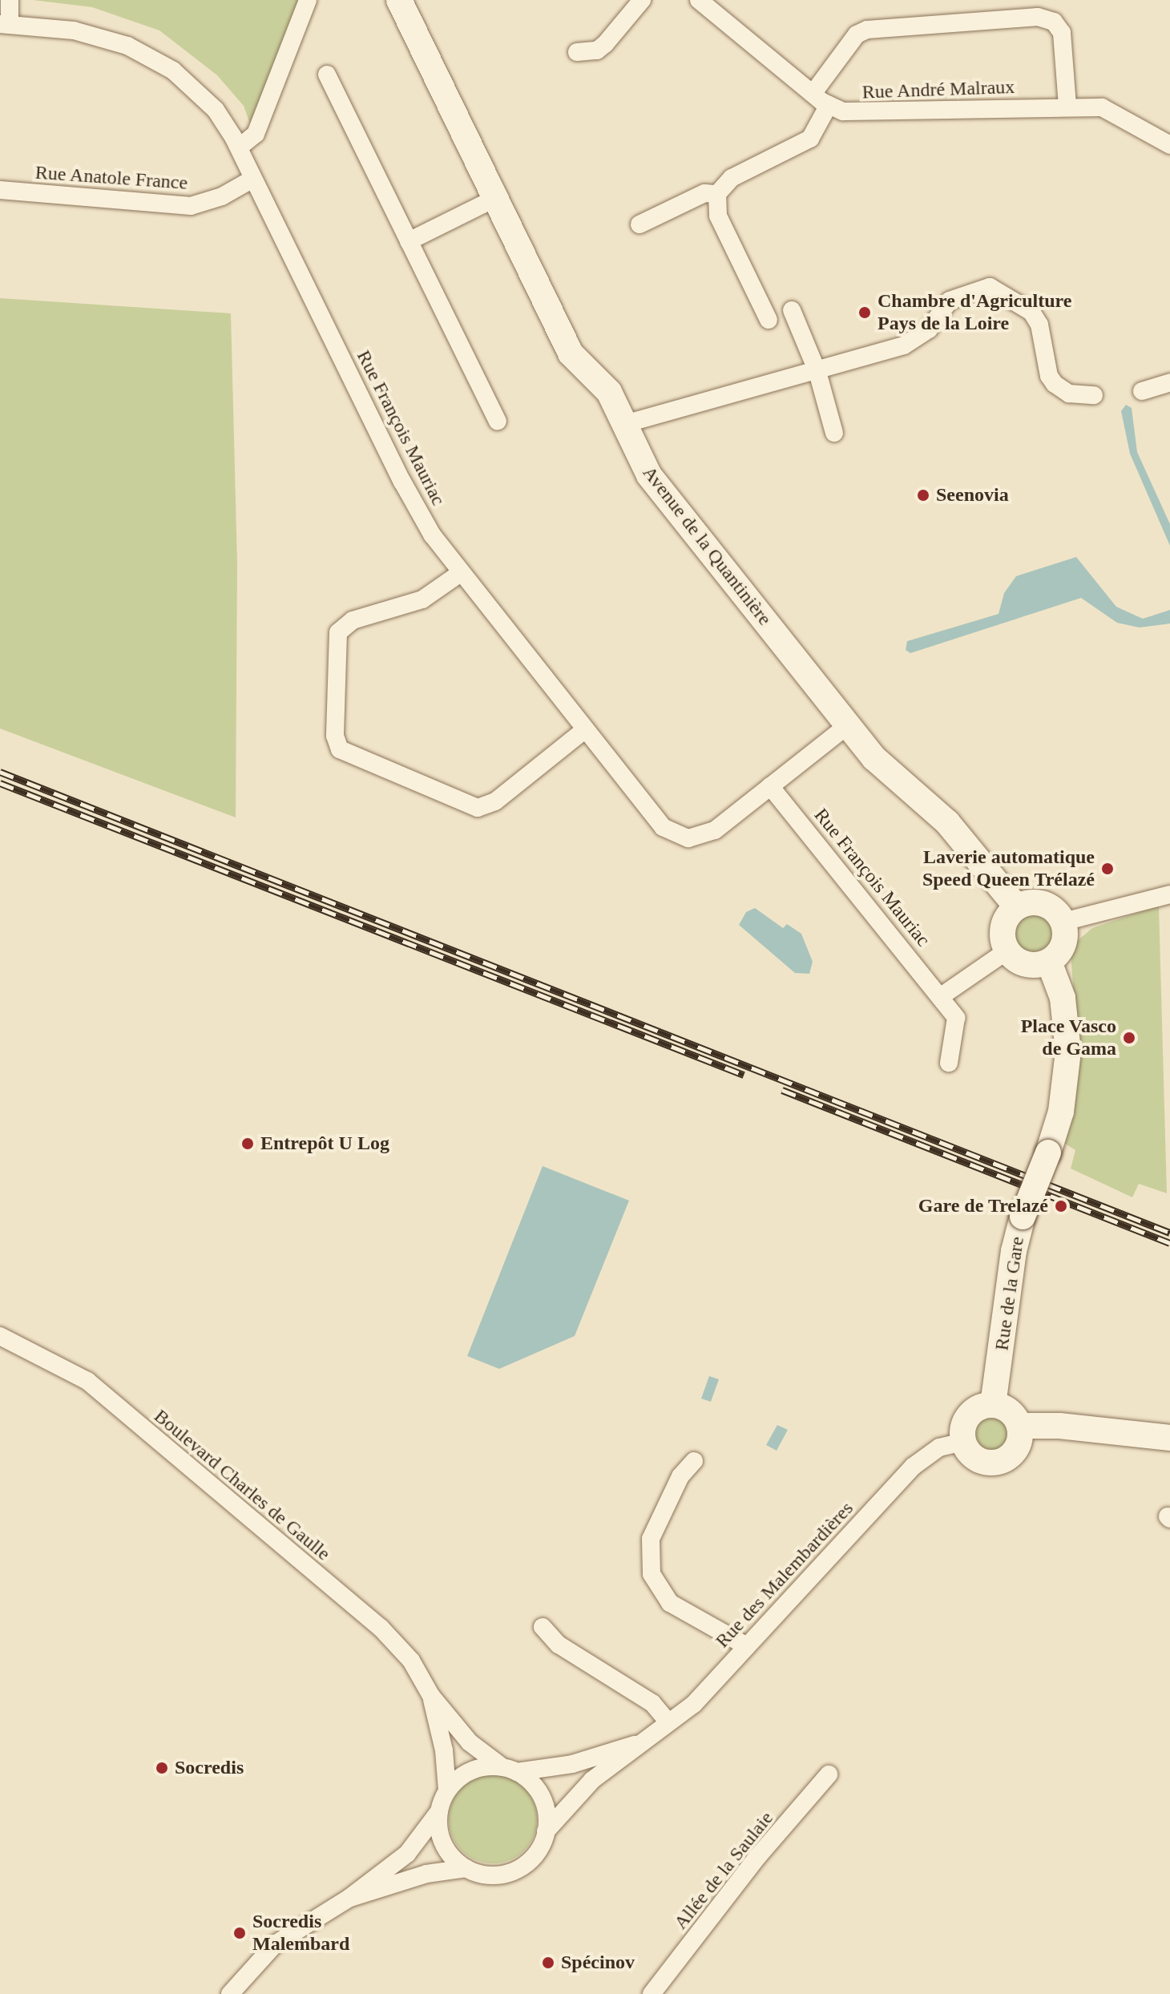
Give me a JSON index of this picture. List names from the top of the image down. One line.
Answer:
{"streets":{"street":["Rue André Malraux","Rue Anatole France","Rue François Mauriac","Avenue de la Quantinière","Rue de la Gare","Boulevard Charles de Gaulle","Rue des Malembardières","Allée de la Saulaie"]},"crossings":[["Rue Anatole France","Rue François Mauriac"],["Rue François Mauriac","Avenue de la Quantinière"],["Avenue de la Quantinière","Rue de la Gare"],["Rue de la Gare","Rue des Malembardières"],["Boulevard Charles de Gaulle","Rue des Malembardières"]],"places":["Chambre d'Agriculture Pays de la Loire","Seenovia","Laverie automatique Speed Queen Trélazé","Place Vasco de Gama","Entrepôt U Log","Gare de Trelazé","Socredis","Socredis Malembard","Spécinov"]}
